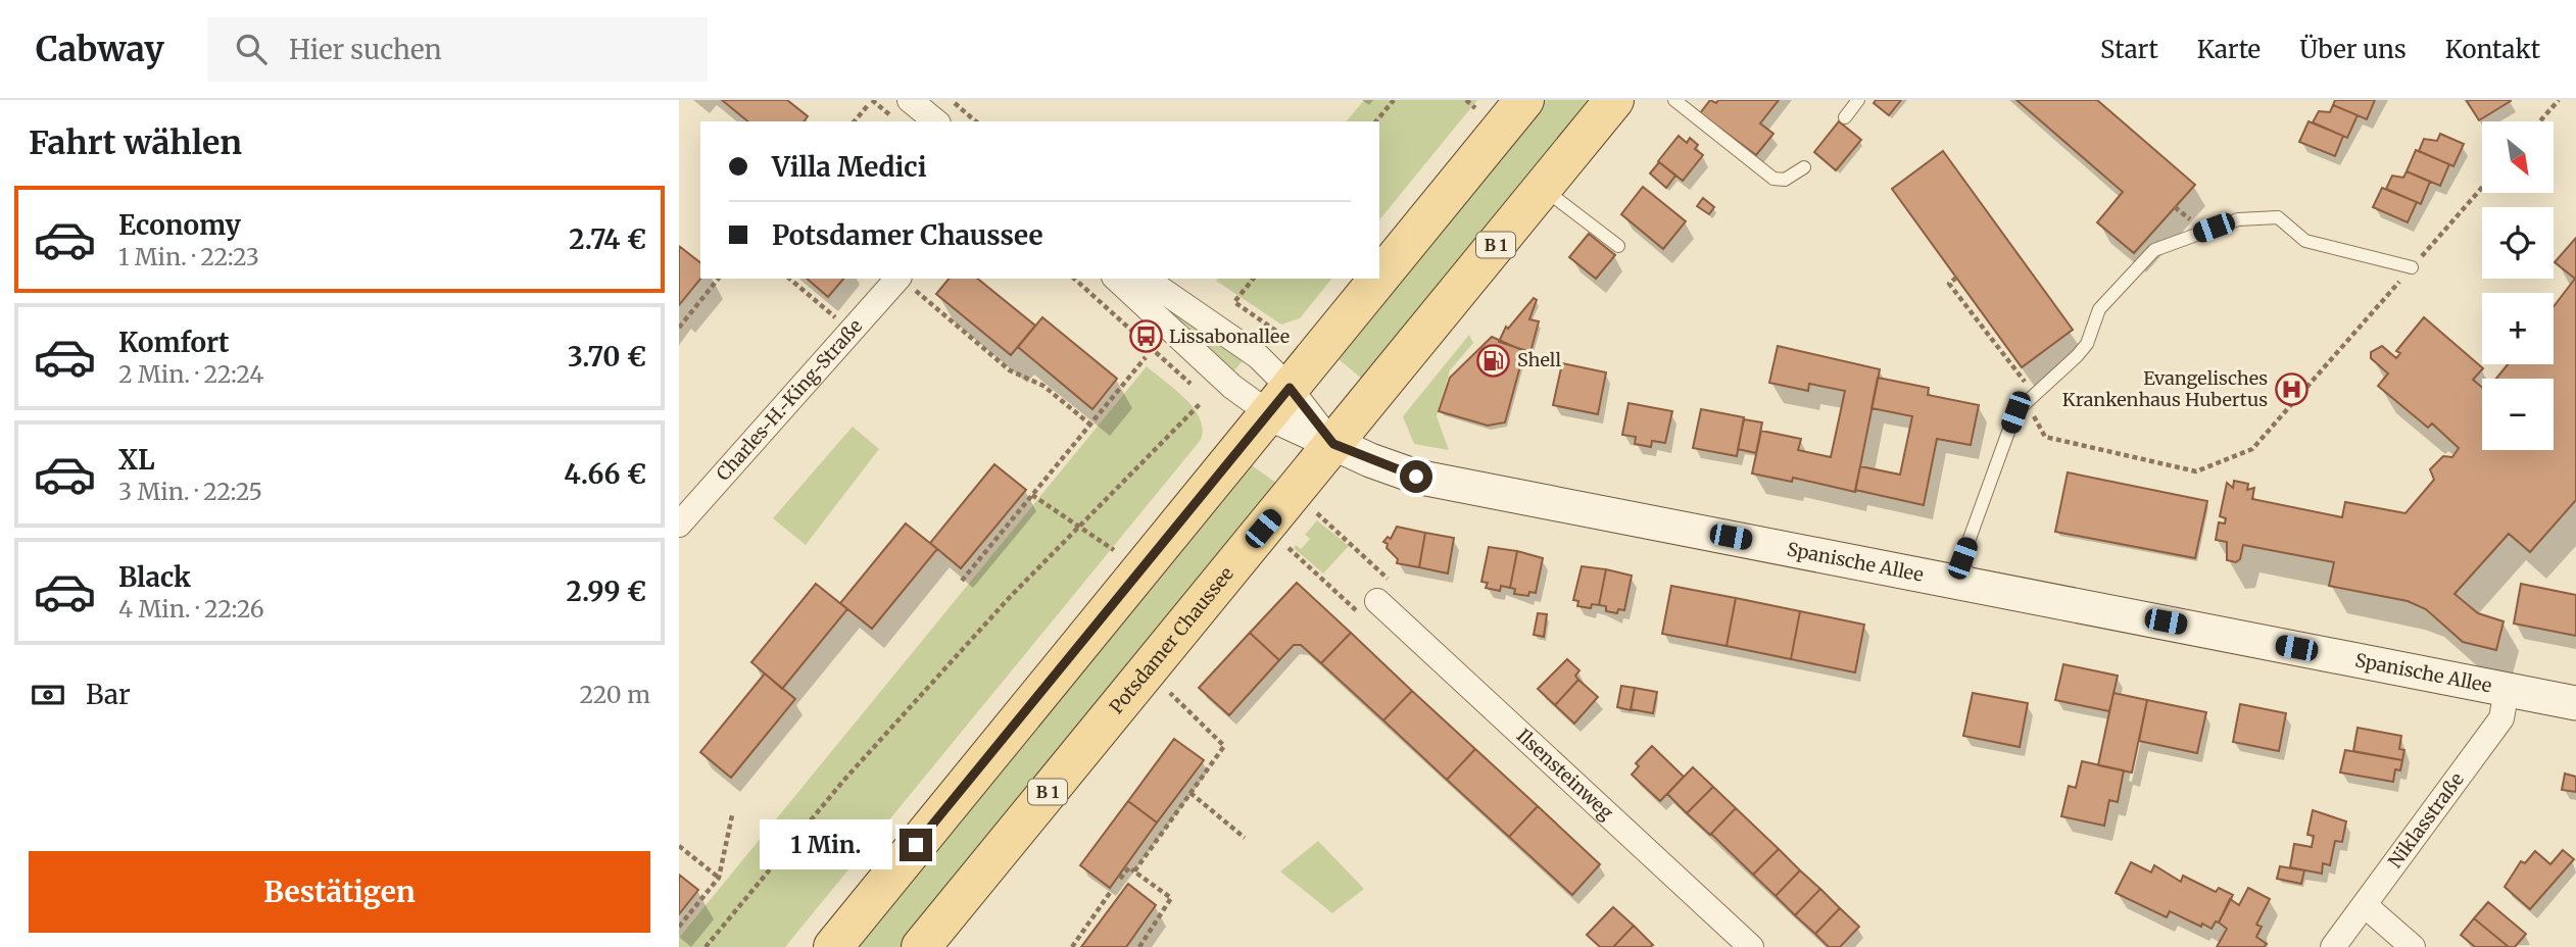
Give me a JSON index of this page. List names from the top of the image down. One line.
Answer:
{"streets":{"main road":["B 1","Spanische Allee","Potsdamer Chaussee"],"street":["Charles-H.-King-Straße","Ilsensteinweg","Niklasstraße"]},"crossings":[["Spanische Allee","Potsdamer Chaussee"],["Spanische Allee","Niklasstraße"]],"places":{"bus stop":["Lissabonallee"],"fuel station":["Shell"],"hospital":["Evangelisches Krankenhaus Hubertus"]},"north":"bottom right","page":{"header":"Cabway","search":"Hier suchen","nav":["Start","Karte","Über uns","Kontakt"],"heading":"Fahrt wählen","map_buttons":["+","−"],"banner":["Villa Medici","Potsdamer Chaussee"],"list":[{"name":"Economy","note":"1 Min. · 22:23","value":"2.74 €"},{"name":"Komfort","note":"2 Min. · 22:24","value":"3.70 €"},{"name":"XL","note":"3 Min. · 22:25","value":"4.66 €"},{"name":"Black","note":"4 Min. · 22:26","value":"2.99 €"}],"pay":["Bar","220 m"],"bubble":"1 Min.","buttons":"Bestätigen"}}
